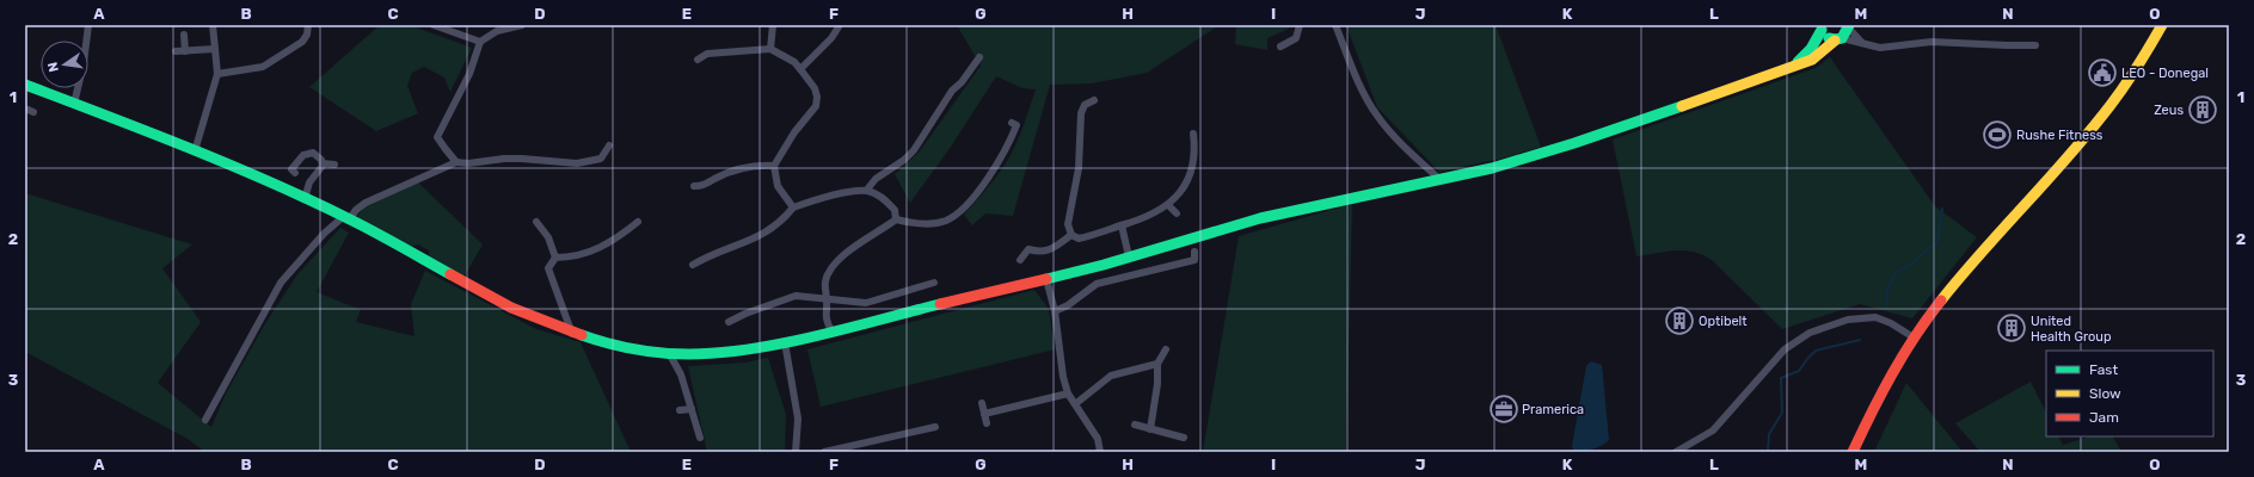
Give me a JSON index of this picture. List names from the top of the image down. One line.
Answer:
{"places":{"public building":["LEO - Donegal"],"building":["Zeus","Optibelt","United Health Group"],"sports":["Rushe Fitness"],"office":["Pramerica"]},"legend":["Fast","Slow","Jam"],"north":"left","grid":{"columns":["A","B","C","D","E","F","G","H","I","J","K","L","M","N","O"],"rows":["1","2","3"]}}
